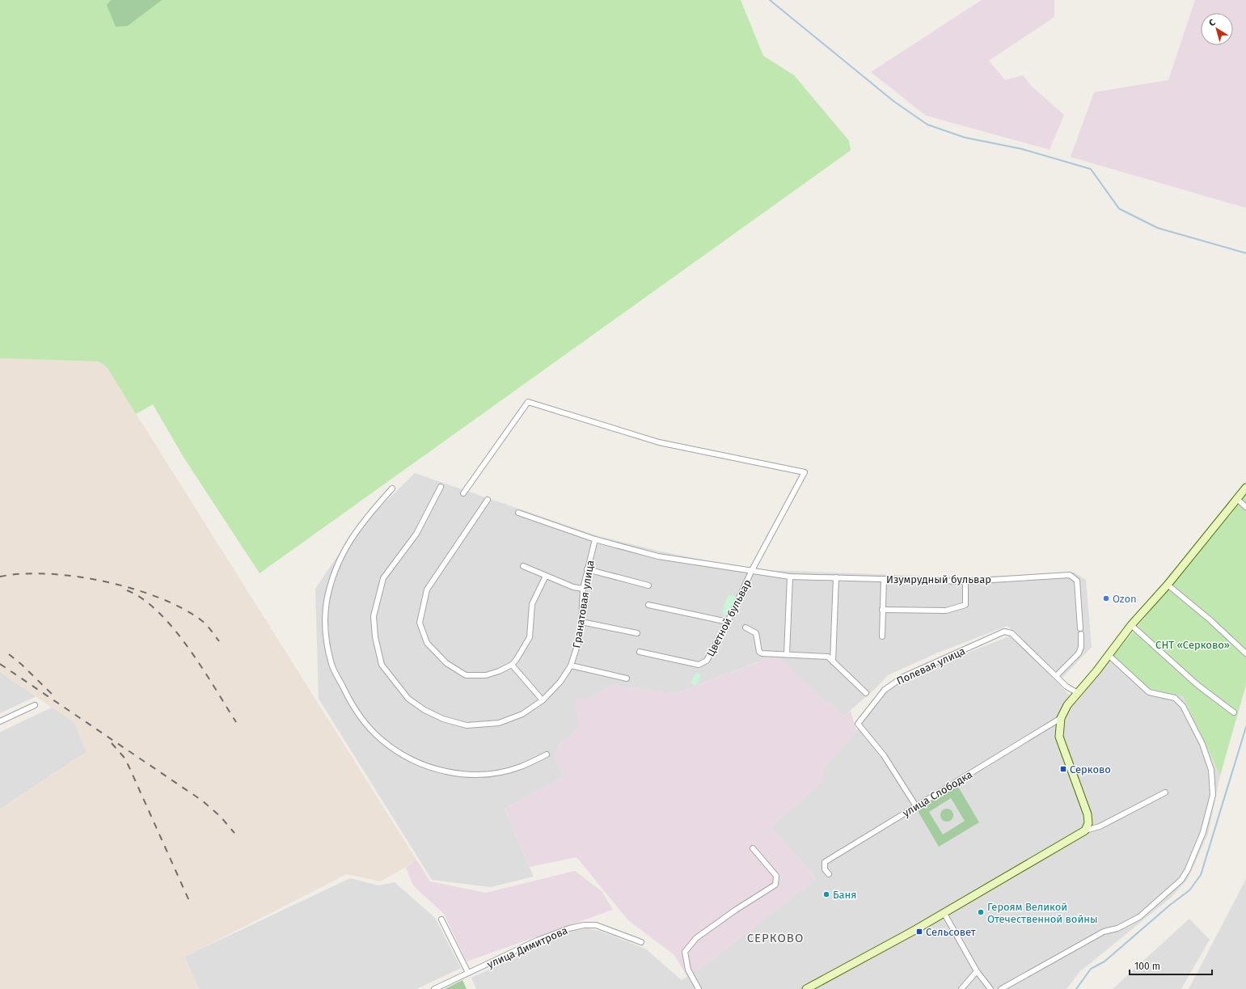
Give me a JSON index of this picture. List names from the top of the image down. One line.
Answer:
{"streets":{"street":["Изумрудный бульвар","Гранатовая улица","Цветной бульвар","Полевая улица","улица Слободка","улица Димитрова"]},"crossings":[["Изумрудный бульвар","Гранатовая улица"],["Изумрудный бульвар","Цветной бульвар"],["Полевая улица","улица Слободка"]],"districts":["СЕРКОВО"],"parks":["СНТ «Серково»"],"places":{"other":["Ozon","Баня","Героям Великой Отечественной войны"],"transit":["Серково","Сельсовет"]},"scale_bar":"100 m","north":"top left"}
